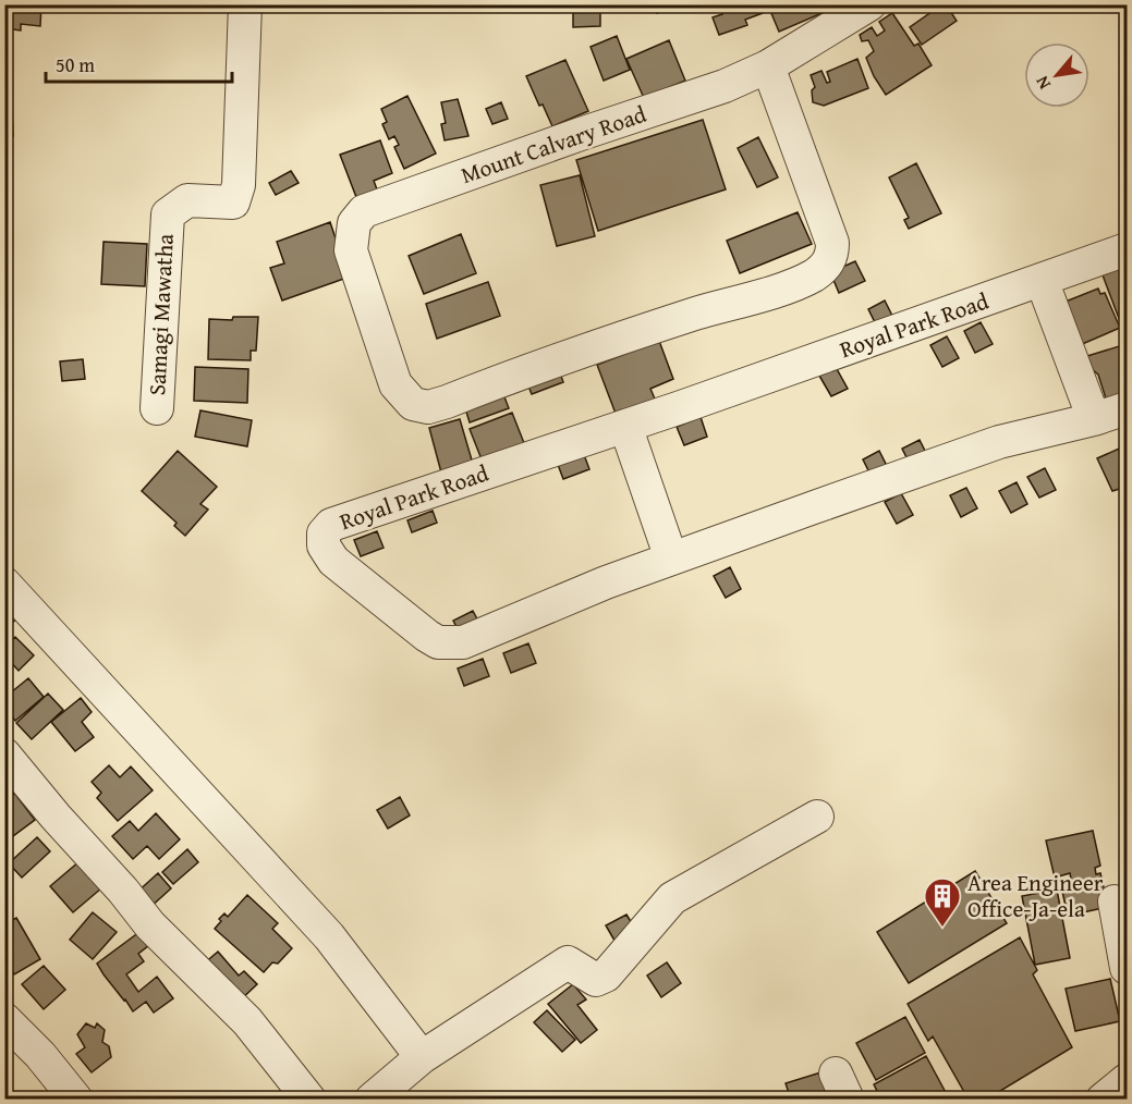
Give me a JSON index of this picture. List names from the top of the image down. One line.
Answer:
{"streets":{"street":["Mount Calvary Road","Samagi Mawatha","Royal Park Road"]},"places":{"building":["Area Engineer Office-Ja-ela"]},"scale_bar":"50 m","north":"bottom left"}
